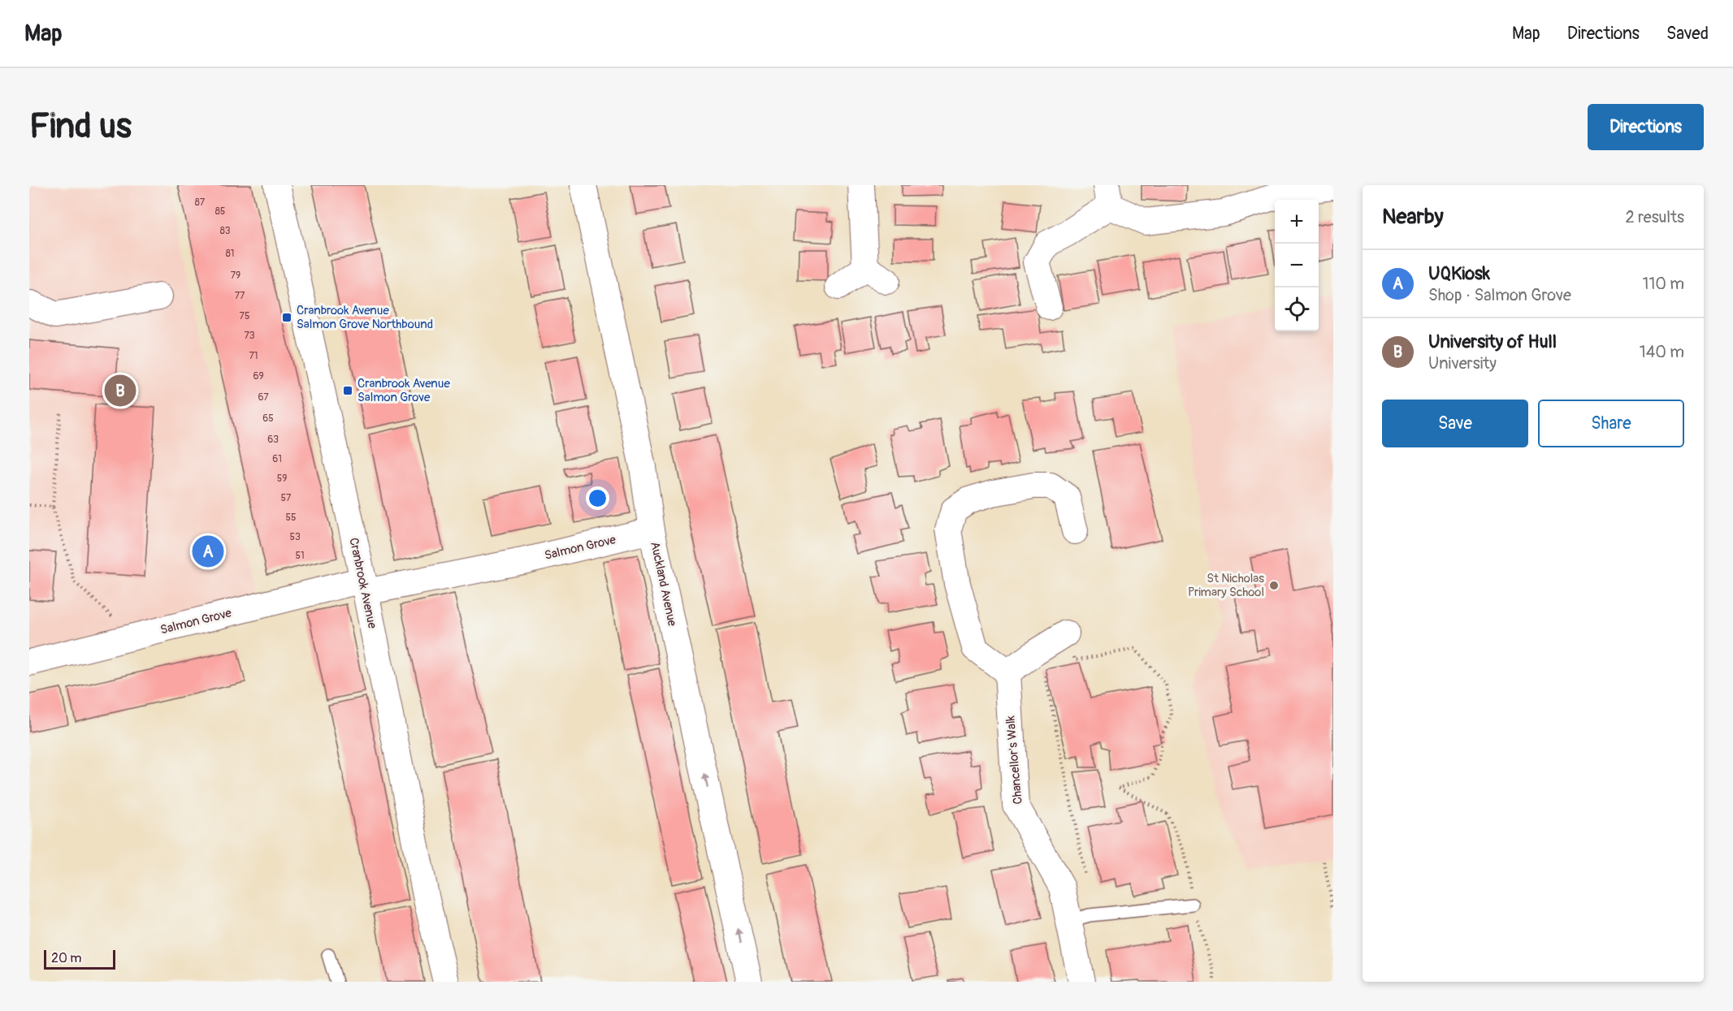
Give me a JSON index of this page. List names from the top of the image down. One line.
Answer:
{"streets":{"street":["Salmon Grove","Cranbrook Avenue","Auckland Avenue","Chancellor's Walk"]},"crossings":[["Salmon Grove","Cranbrook Avenue"],["Salmon Grove","Auckland Avenue"]],"one_way":["Auckland Avenue"],"places":{"transit":["Cranbrook Avenue Salmon Grove Northbound","Cranbrook Avenue Salmon Grove"],"other":["St Nicholas Primary School"]},"house_numbers":["87","85","83","81","79","77","75","73","71","69","67","65","63","61","59","57","55","53","51"],"scale_bar":"20 m","page":{"header":"Map","nav":["Map","Directions","Saved"],"buttons":["Directions",["Save","Share"]],"title":"Find us","heading":["Nearby","2 results"],"map_buttons":["+","−"],"list":[{"mark":"A","name":"UQKiosk","note":"Shop · Salmon Grove","value":"110 m"},{"mark":"B","name":"University of Hull","note":"University","value":"140 m"}],"pins":["B","A"],"scale":"20 m"}}
